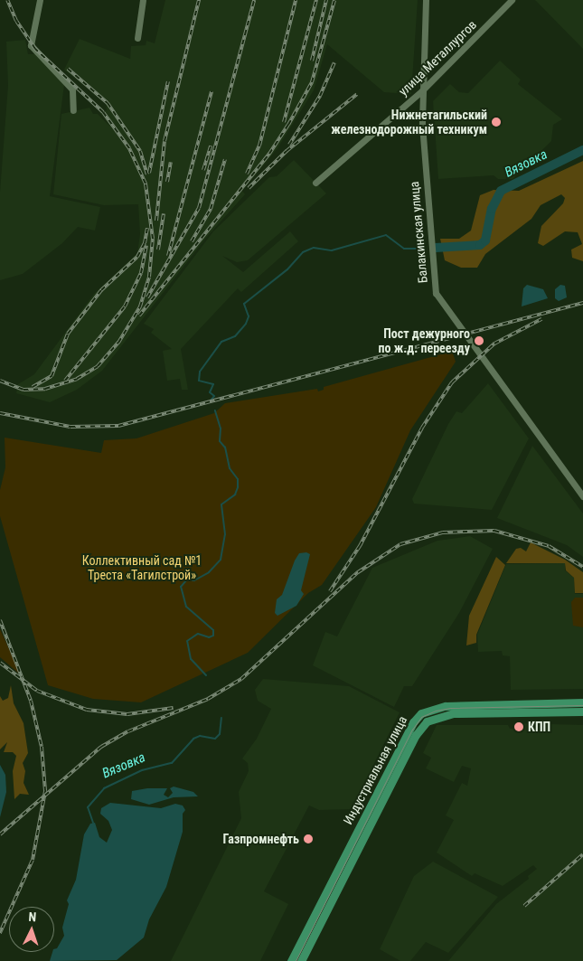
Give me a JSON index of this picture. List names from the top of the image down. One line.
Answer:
{"streets":{"main road":["Индустриальная улица"],"street":["улица Металлургов","Балакинская улица"]},"crossings":[["улица Металлургов","Балакинская улица"]],"water":["Вязовка"],"parks":["Коллективный сад №1 Треста «Тагилстрой»"],"places":["Нижнетагильский железнодорожный техникум","Пост дежурного по ж.д. переезду","КПП","Газпромнефть"],"north":"top"}
